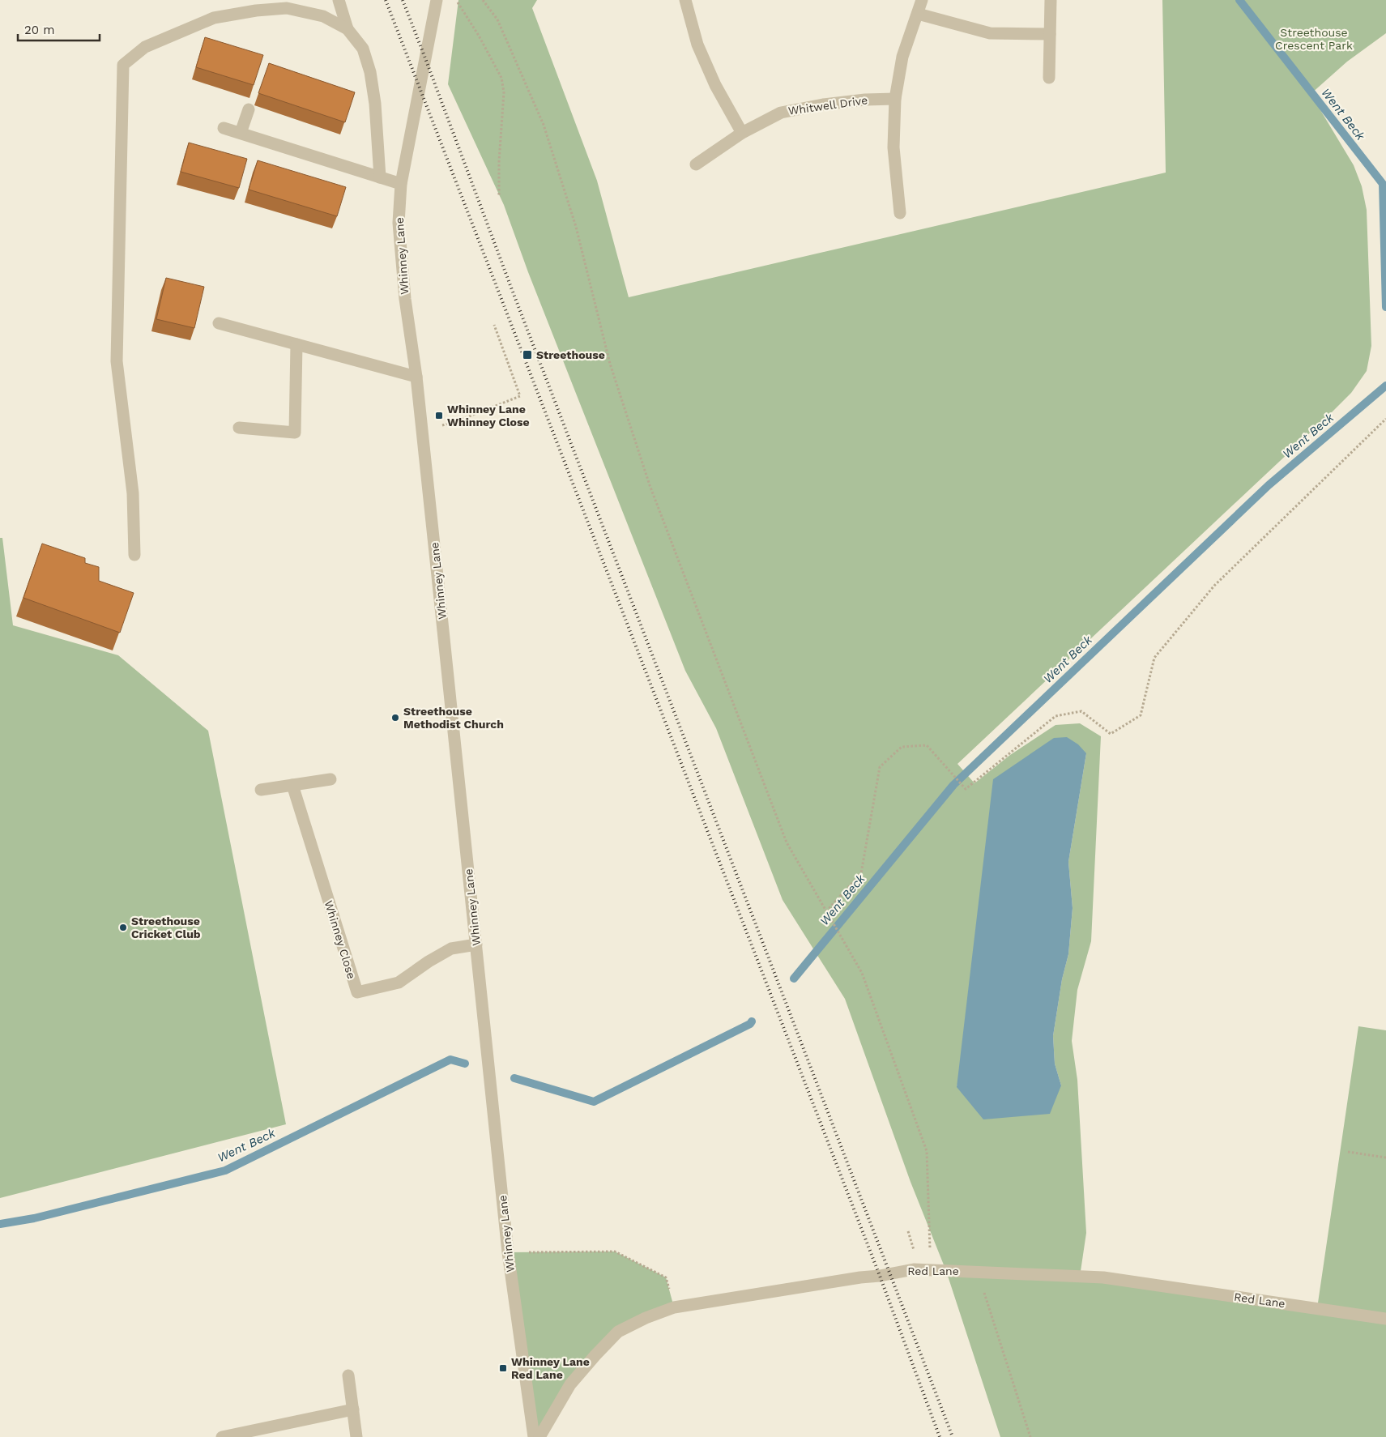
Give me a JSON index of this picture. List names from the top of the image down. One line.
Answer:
{"streets":{"street":["Whitwell Drive","Whinney Lane","Whinney Close","Red Lane"]},"crossings":[["Whinney Lane","Whinney Close"]],"water":["Went Beck"],"parks":["Streethouse Crescent Park"],"places":{"transit":["Streethouse","Whinney Lane Whinney Close","Whinney Lane Red Lane"],"other":["Streethouse Methodist Church","Streethouse Cricket Club"]},"scale_bar":"20 m"}
